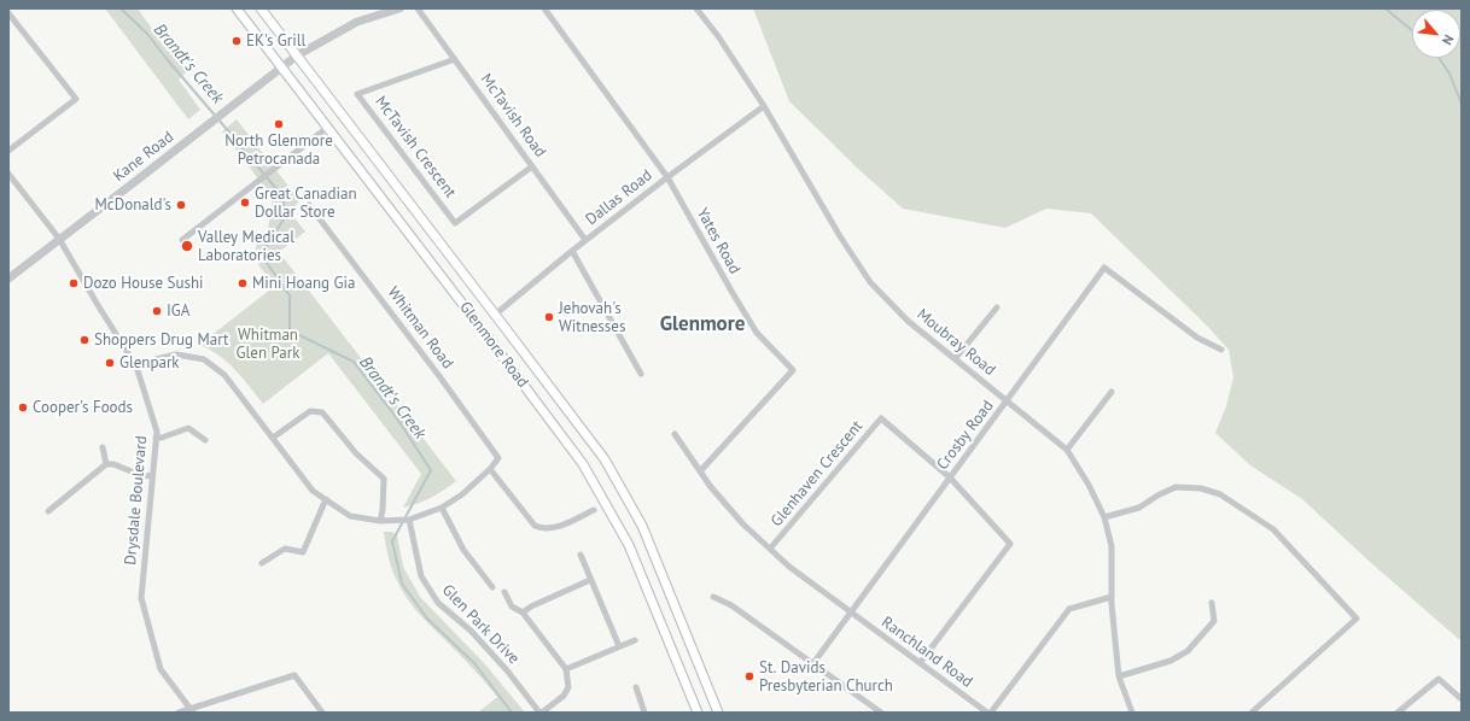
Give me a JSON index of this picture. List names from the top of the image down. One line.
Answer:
{"streets":{"main road":["Glenmore Road"],"street":["McTavish Road","McTavish Crescent","Kane Road","Dallas Road","Yates Road","Whitman Road","Moubray Road","Crosby Road","Glenhaven Crescent","Drysdale Boulevard","Glen Park Drive","Ranchland Road"]},"crossings":[["McTavish Road","McTavish Crescent"],["McTavish Road","Dallas Road"],["Kane Road","Glenmore Road"],["Kane Road","Drysdale Boulevard"],["Dallas Road","Yates Road"],["Dallas Road","Moubray Road"],["Dallas Road","Glenmore Road"],["Moubray Road","Crosby Road"],["Crosby Road","Glenhaven Crescent"],["Crosby Road","Ranchland Road"]],"districts":["Glenmore"],"water":["Brandt's Creek"],"parks":["Whitman Glen Park"],"places":["EK's Grill","North Glenmore Petrocanada","Great Canadian Dollar Store","McDonald's","Valley Medical Laboratories","Dozo House Sushi","Mini Hoang Gia","IGA","Jehovah's Witnesses","Shoppers Drug Mart","Glenpark","Cooper's Foods","St. Davids Presbyterian Church"],"north":"bottom right"}
